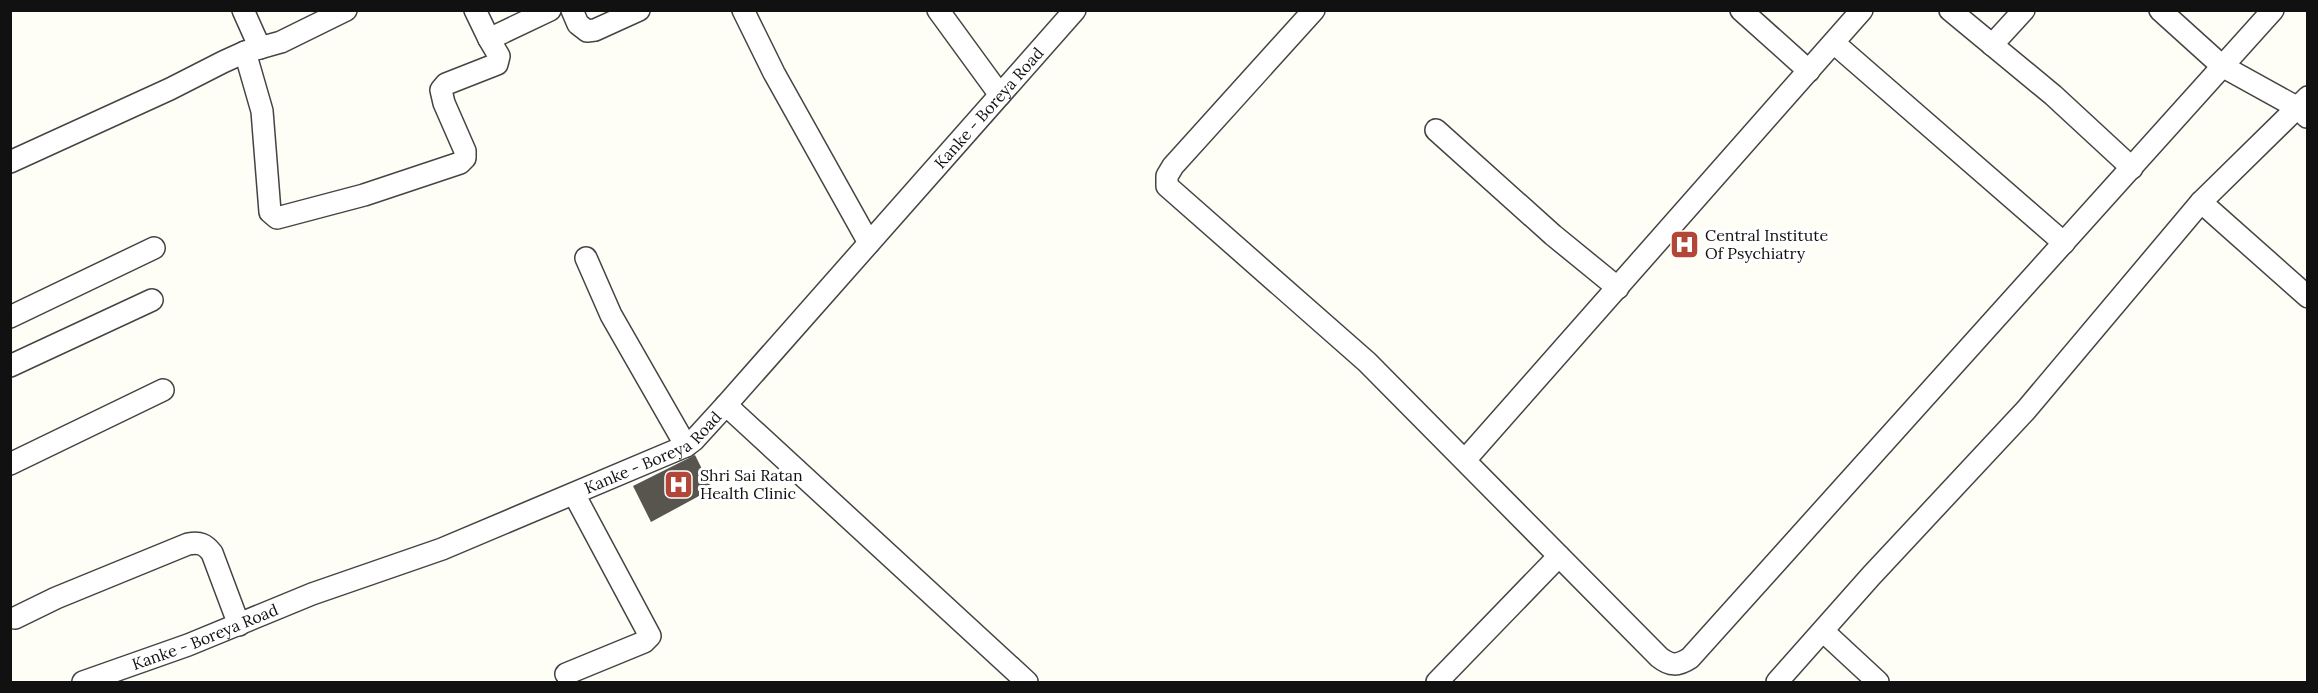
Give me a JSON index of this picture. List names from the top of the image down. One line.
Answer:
{"streets":{"street":["Kanke - Boreya Road"]},"places":{"hospital":["Central Institute Of Psychiatry","Shri Sai Ratan Health Clinic"]}}
